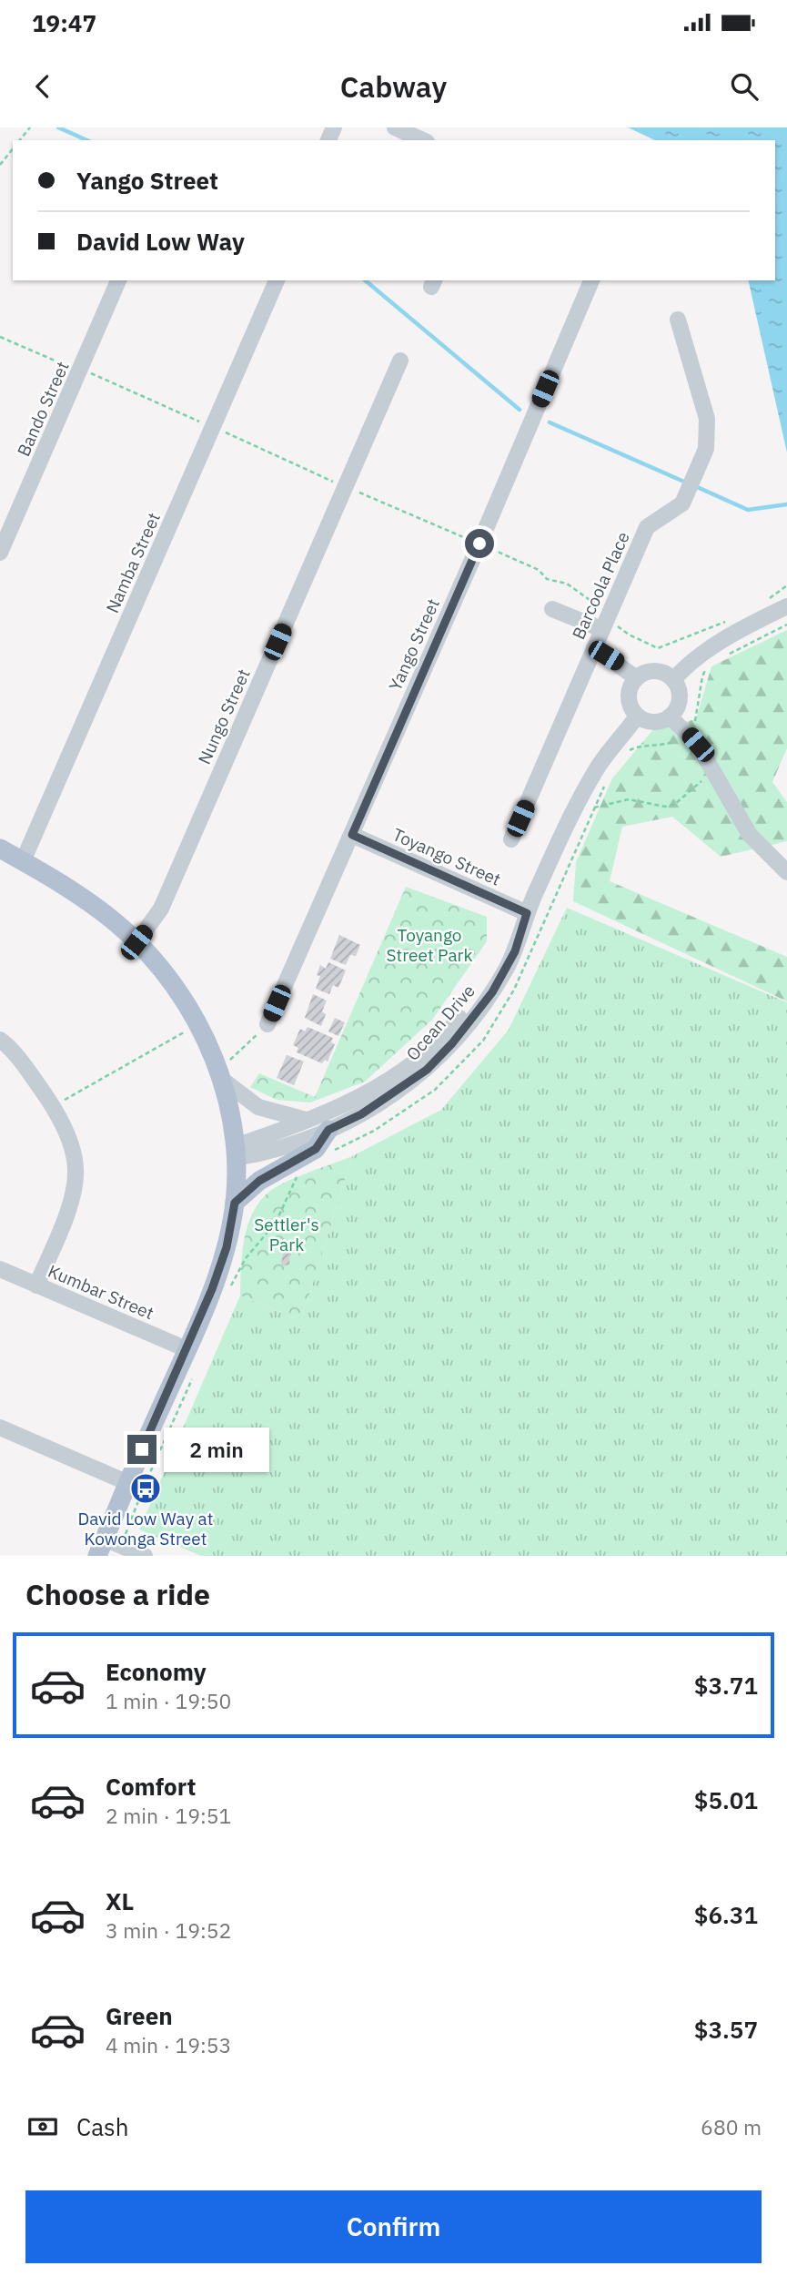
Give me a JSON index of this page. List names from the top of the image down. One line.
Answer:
{"streets":{"street":["Bando Street","Namba Street","Barcoola Place","Yango Street","Nungo Street","Toyango Street","Ocean Drive","Kumbar Street"]},"crossings":[["Yango Street","Toyango Street"],["Toyango Street","Ocean Drive"]],"parks":["Toyango Street Park","Settler's Park"],"places":{"bus stop":["David Low Way at Kowonga Street"]},"page":{"status":"19:47","header":"Cabway","banner":["Yango Street","David Low Way"],"bubble":"2 min","heading":"Choose a ride","list":[{"name":"Economy","note":"1 min · 19:50","value":"$3.71"},{"name":"Comfort","note":"2 min · 19:51","value":"$5.01"},{"name":"XL","note":"3 min · 19:52","value":"$6.31"},{"name":"Green","note":"4 min · 19:53","value":"$3.57"}],"pay":["Cash","680 m"],"buttons":"Confirm"}}
